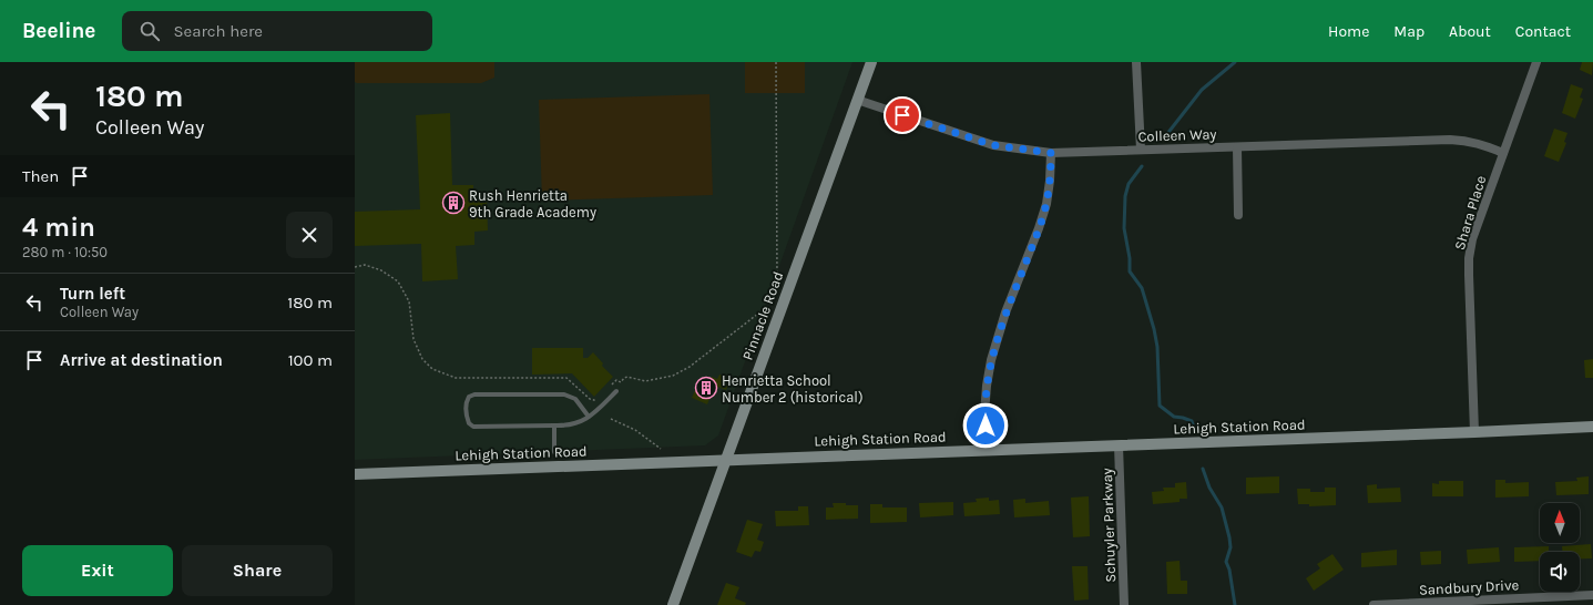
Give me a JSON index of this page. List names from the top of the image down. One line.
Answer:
{"streets":{"main road":["Pinnacle Road","Lehigh Station Road"],"street":["Colleen Way","Shara Place","Schuyler Parkway","Sandbury Drive"]},"crossings":[["Colleen Way","Shara Place"],["Colleen Way","Pinnacle Road"],["Shara Place","Lehigh Station Road"],["Pinnacle Road","Lehigh Station Road"],["Lehigh Station Road","Schuyler Parkway"]],"places":{"building":["Rush Henrietta 9th Grade Academy","Henrietta School Number 2 (historical)"]},"north":"top","page":{"header":"Beeline","search":"Search here","nav":["Home","Map","About","Contact"],"turn":["180 m","Colleen Way"],"then":"Then","heading":["4 min","280 m · 10:50"],"list":[{"name":"Turn left","note":"Colleen Way","value":"180 m"},{"name":"Arrive at destination","value":"100 m"}],"buttons":["Exit","Share"]}}
